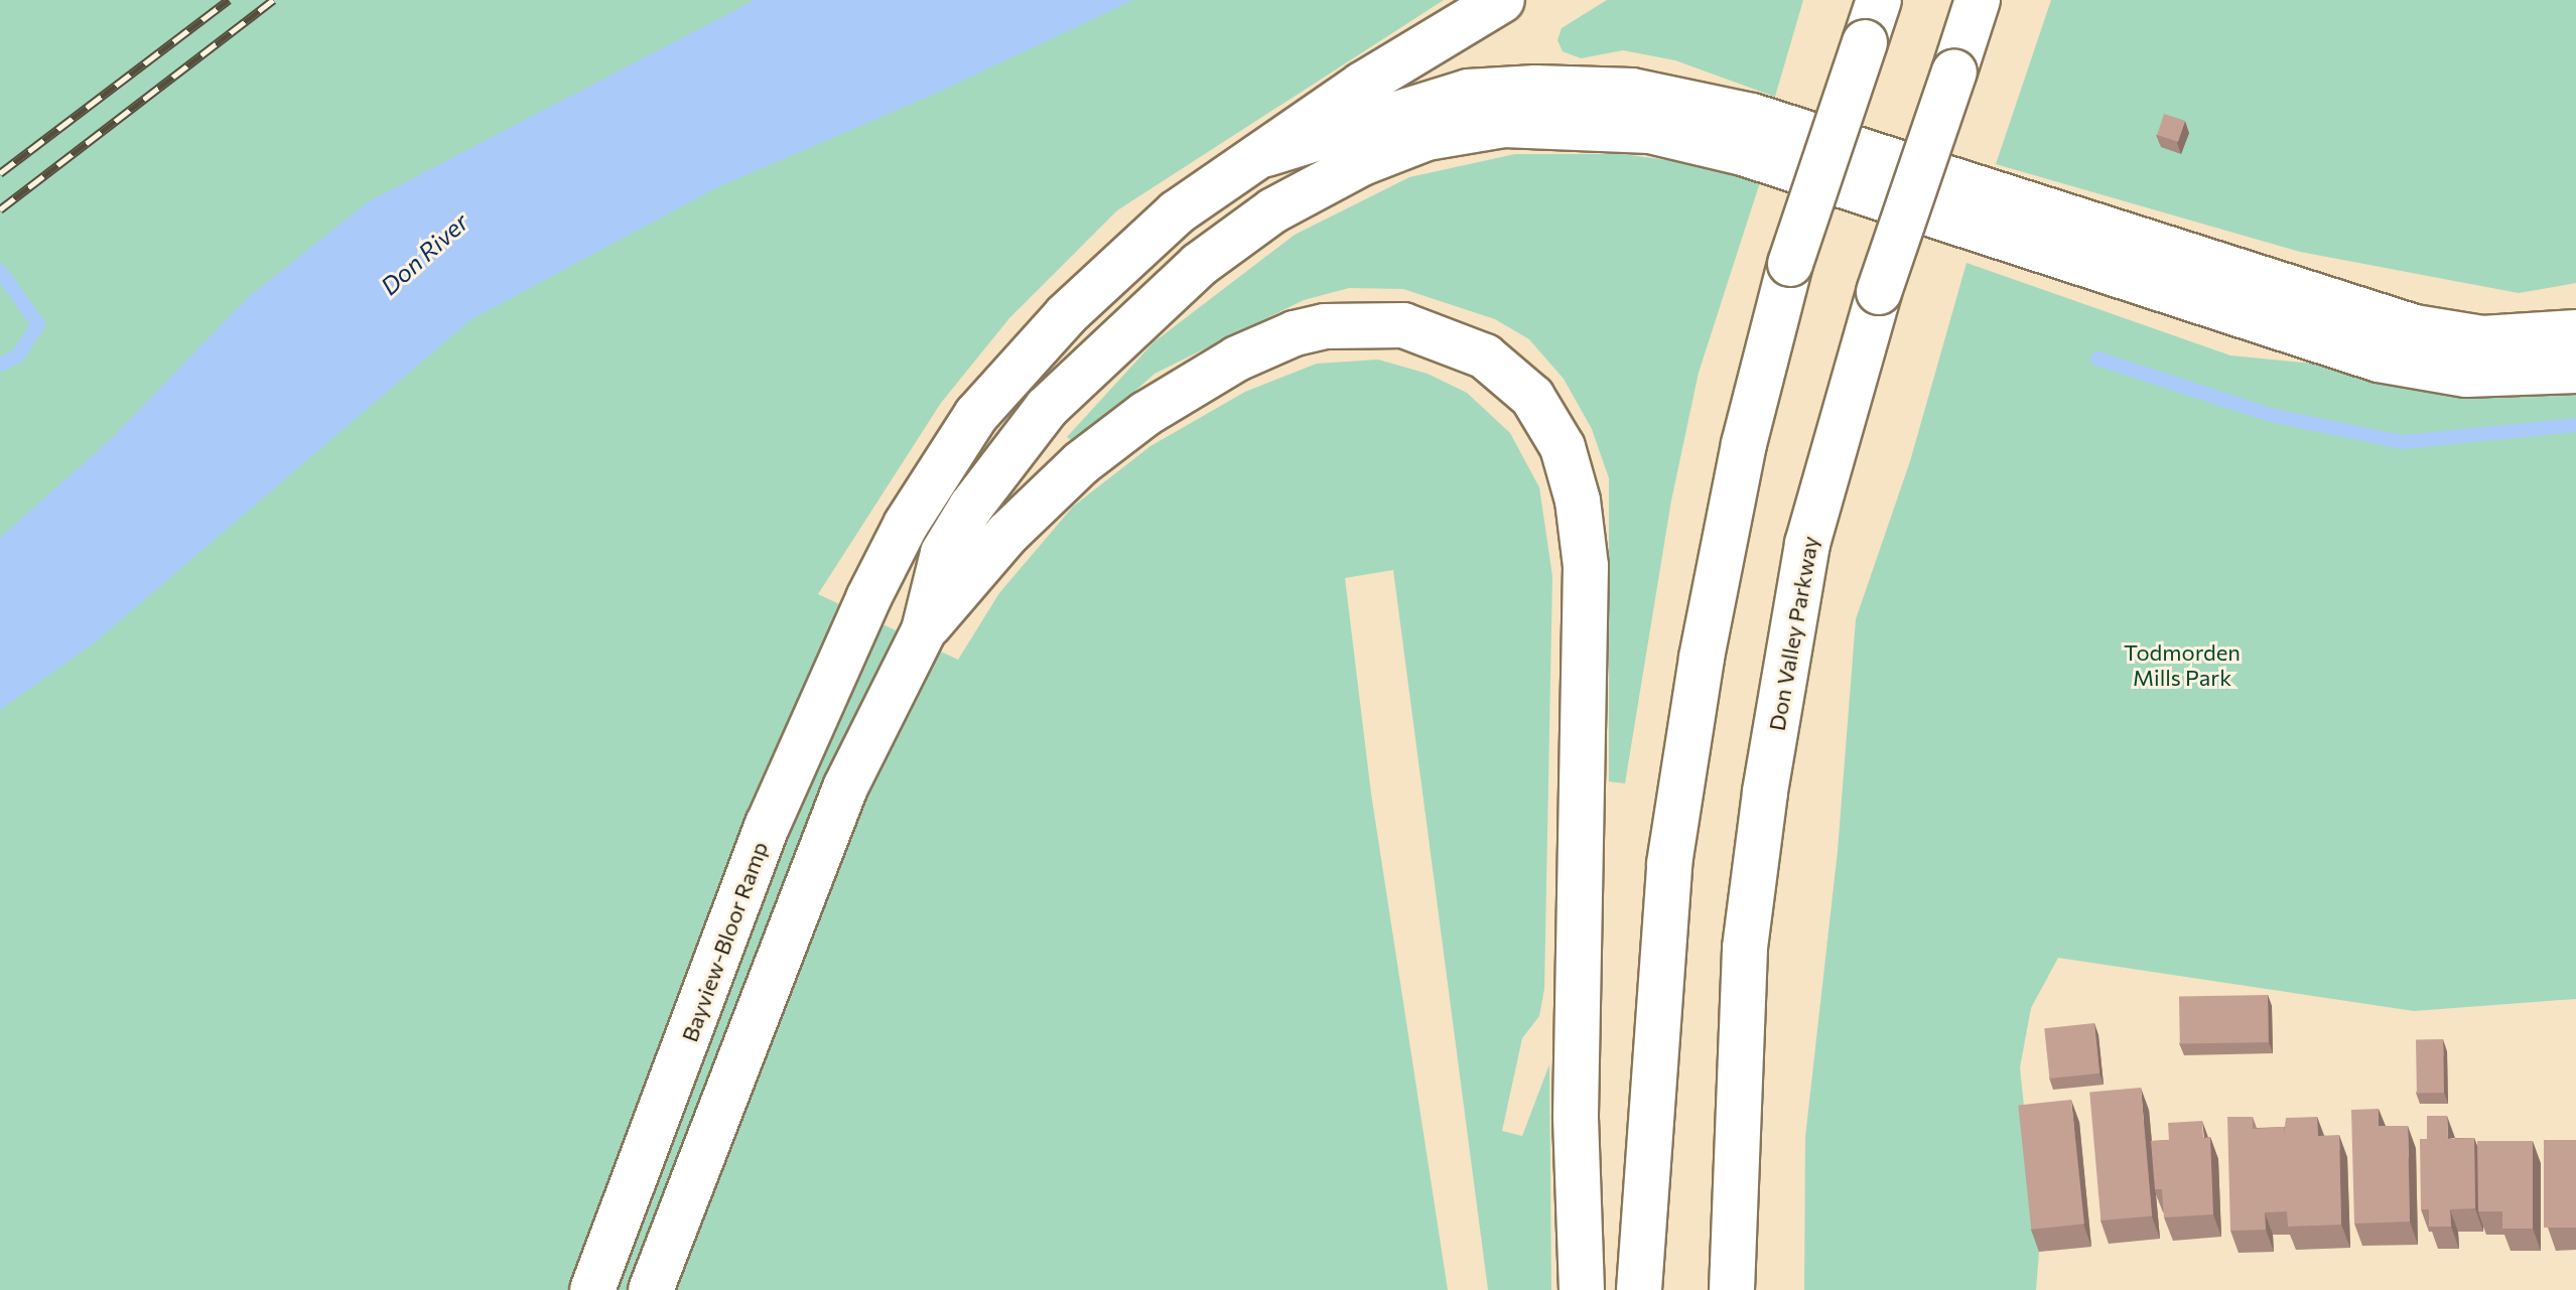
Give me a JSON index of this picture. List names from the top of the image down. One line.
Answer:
{"streets":{"main road":["Don Valley Parkway","Bayview-Bloor Ramp"]},"water":["Don River"],"parks":["Todmorden Mills Park"]}
